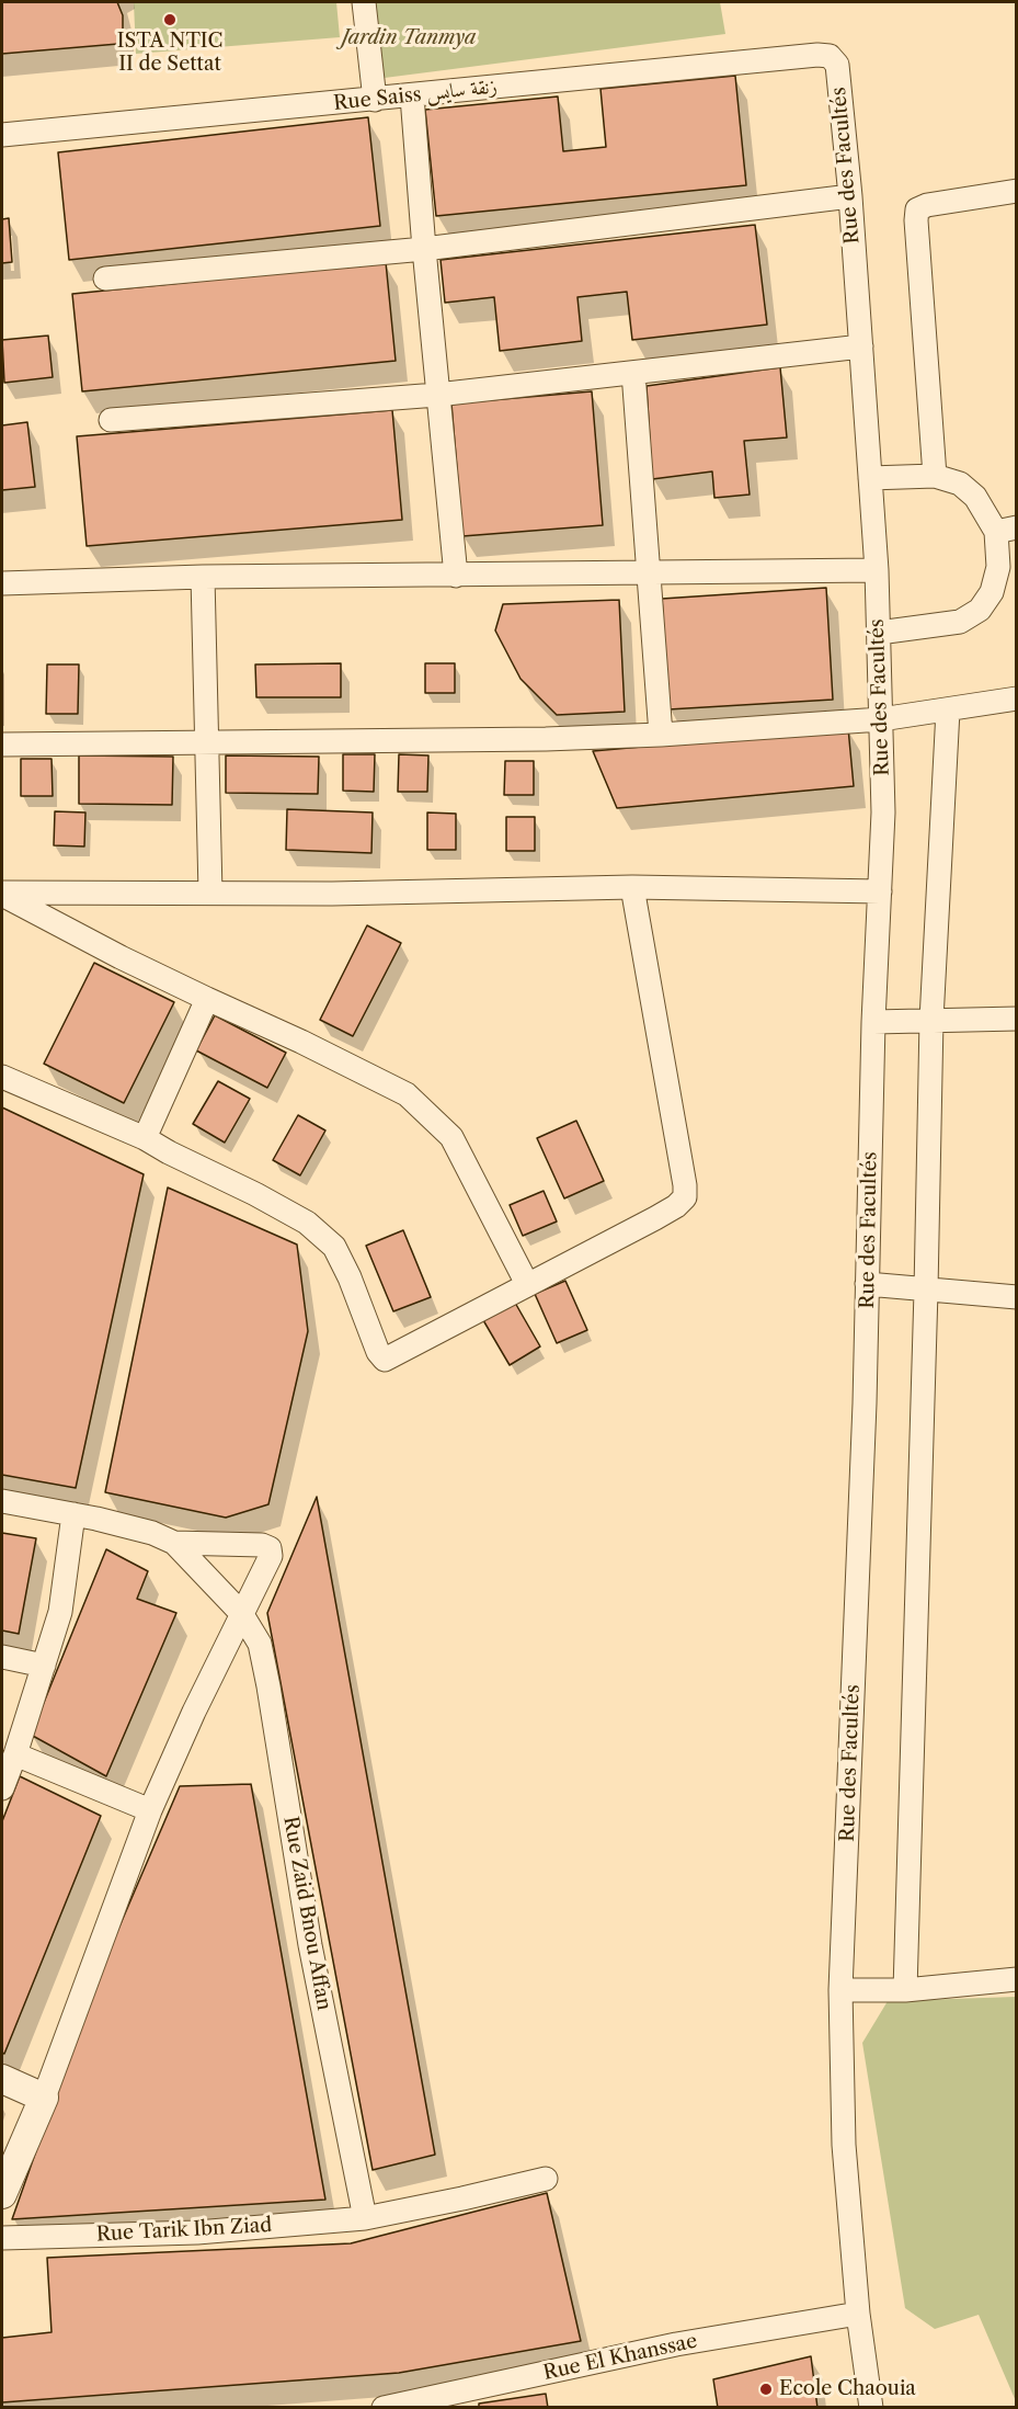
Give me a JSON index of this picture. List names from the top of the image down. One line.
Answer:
{"streets":{"street":["Rue Saiss زنقة سايس","Rue des Facultés","Rue Zaid Bnou Affan","Rue Tarik Ibn Ziad","Rue El Khanssae"]},"crossings":[["Rue Saiss زنقة سايس","Rue des Facultés"],["Rue des Facultés","Rue El Khanssae"],["Rue Zaid Bnou Affan","Rue Tarik Ibn Ziad"]],"parks":["Jardin Tanmya"],"places":["ISTA NTIC II de Settat","Ecole Chaouia"]}
